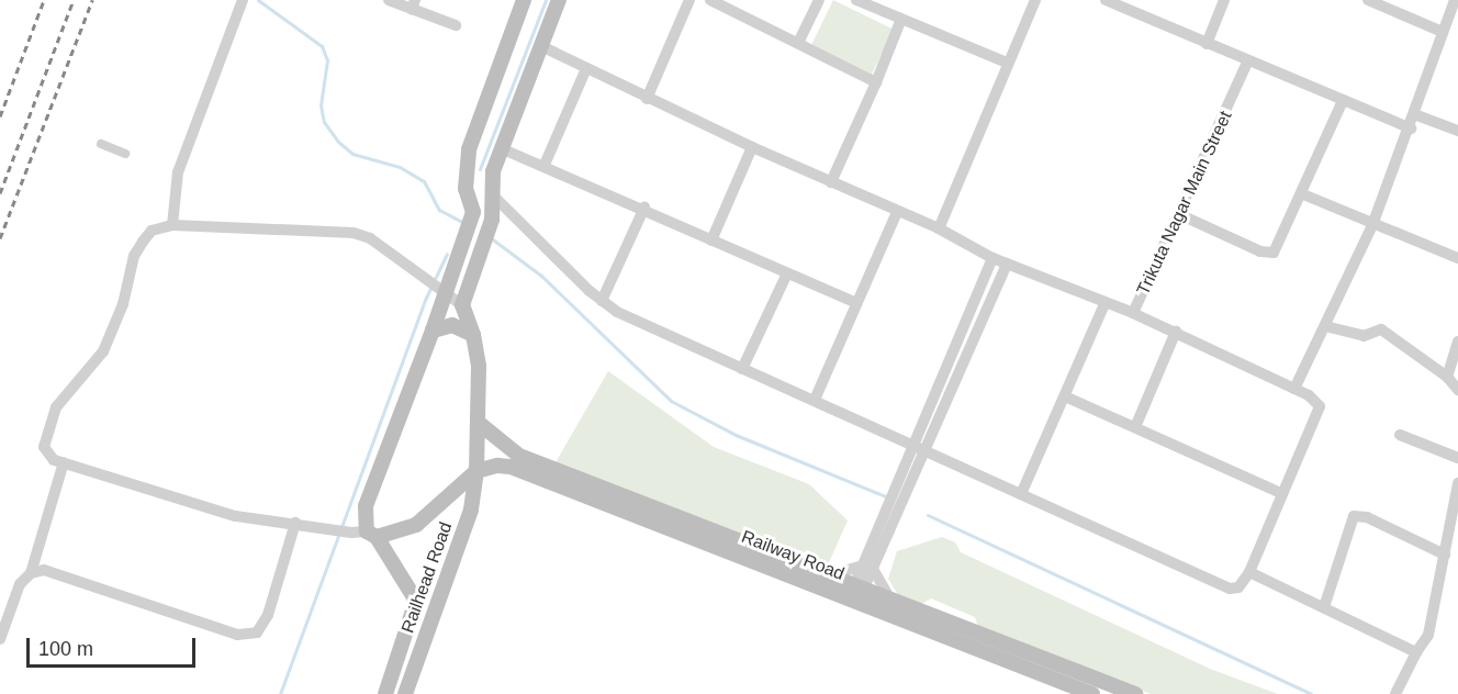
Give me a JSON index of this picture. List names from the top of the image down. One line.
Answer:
{"streets":{"main road":["Railway Road","Railhead Road"],"street":["Trikuta Nagar Main Street"]},"crossings":[["Railway Road","Railhead Road"]],"scale_bar":"100 m"}
